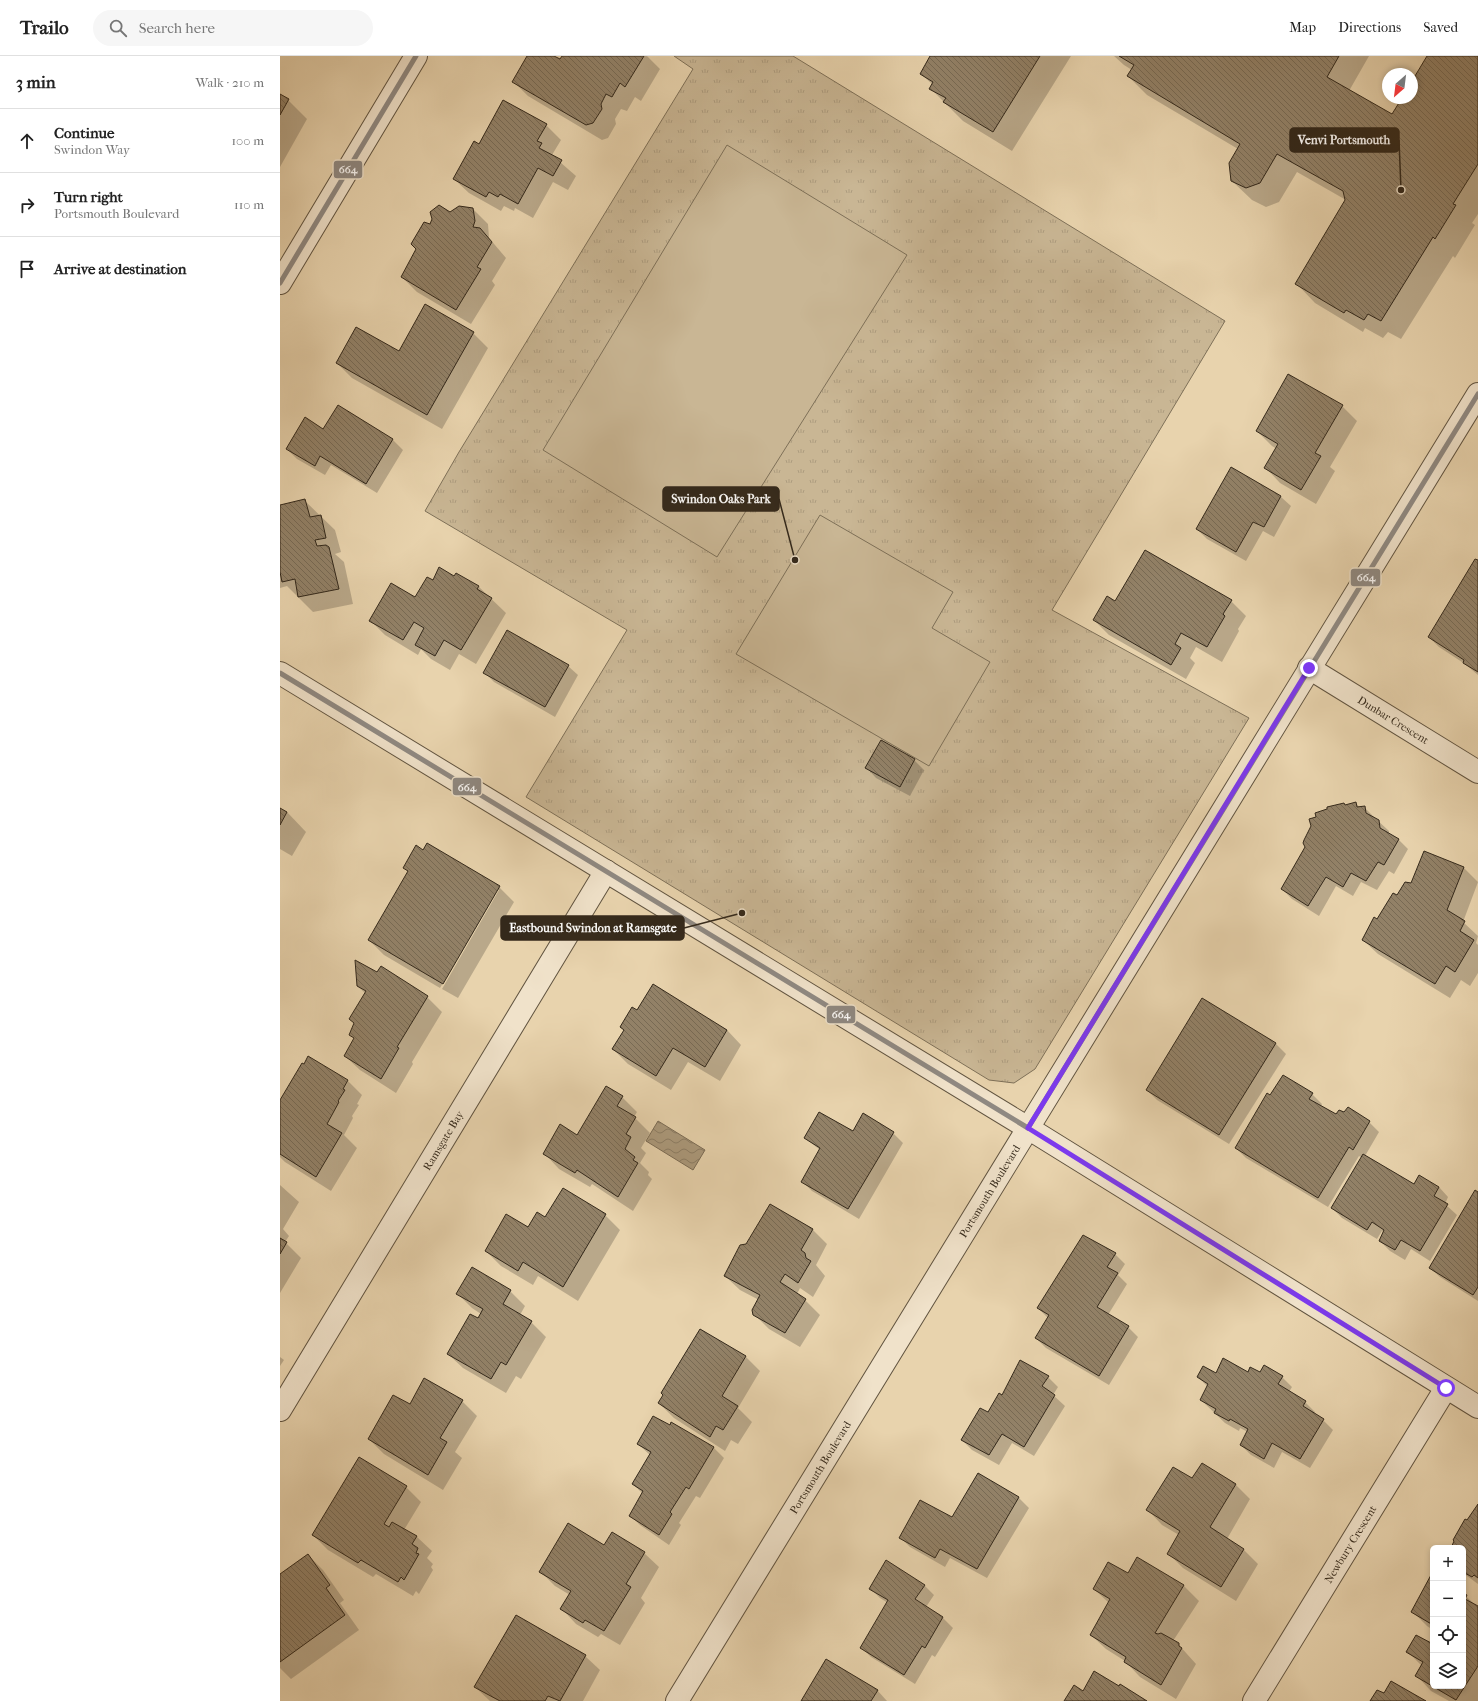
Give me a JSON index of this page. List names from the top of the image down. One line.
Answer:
{"streets":{"street":["Dunbar Crescent","Ramsgate Bay","Portsmouth Boulevard","Newbury Crescent"]},"crossings":[["Dunbar Crescent","Portsmouth Boulevard"]],"places":["Venvi Portsmouth","Swindon Oaks Park","Eastbound Swindon at Ramsgate"],"lines":["transit line 664"],"north":"bottom left","page":{"header":"Trailo","search":"Search here","nav":["Map","Directions","Saved"],"heading":["3 min","Walk · 210 m"],"list":[["Continue","Swindon Way","100 m"],["Turn right","Portsmouth Boulevard","110 m"],"Arrive at destination"],"map_buttons":["+","−"]}}
